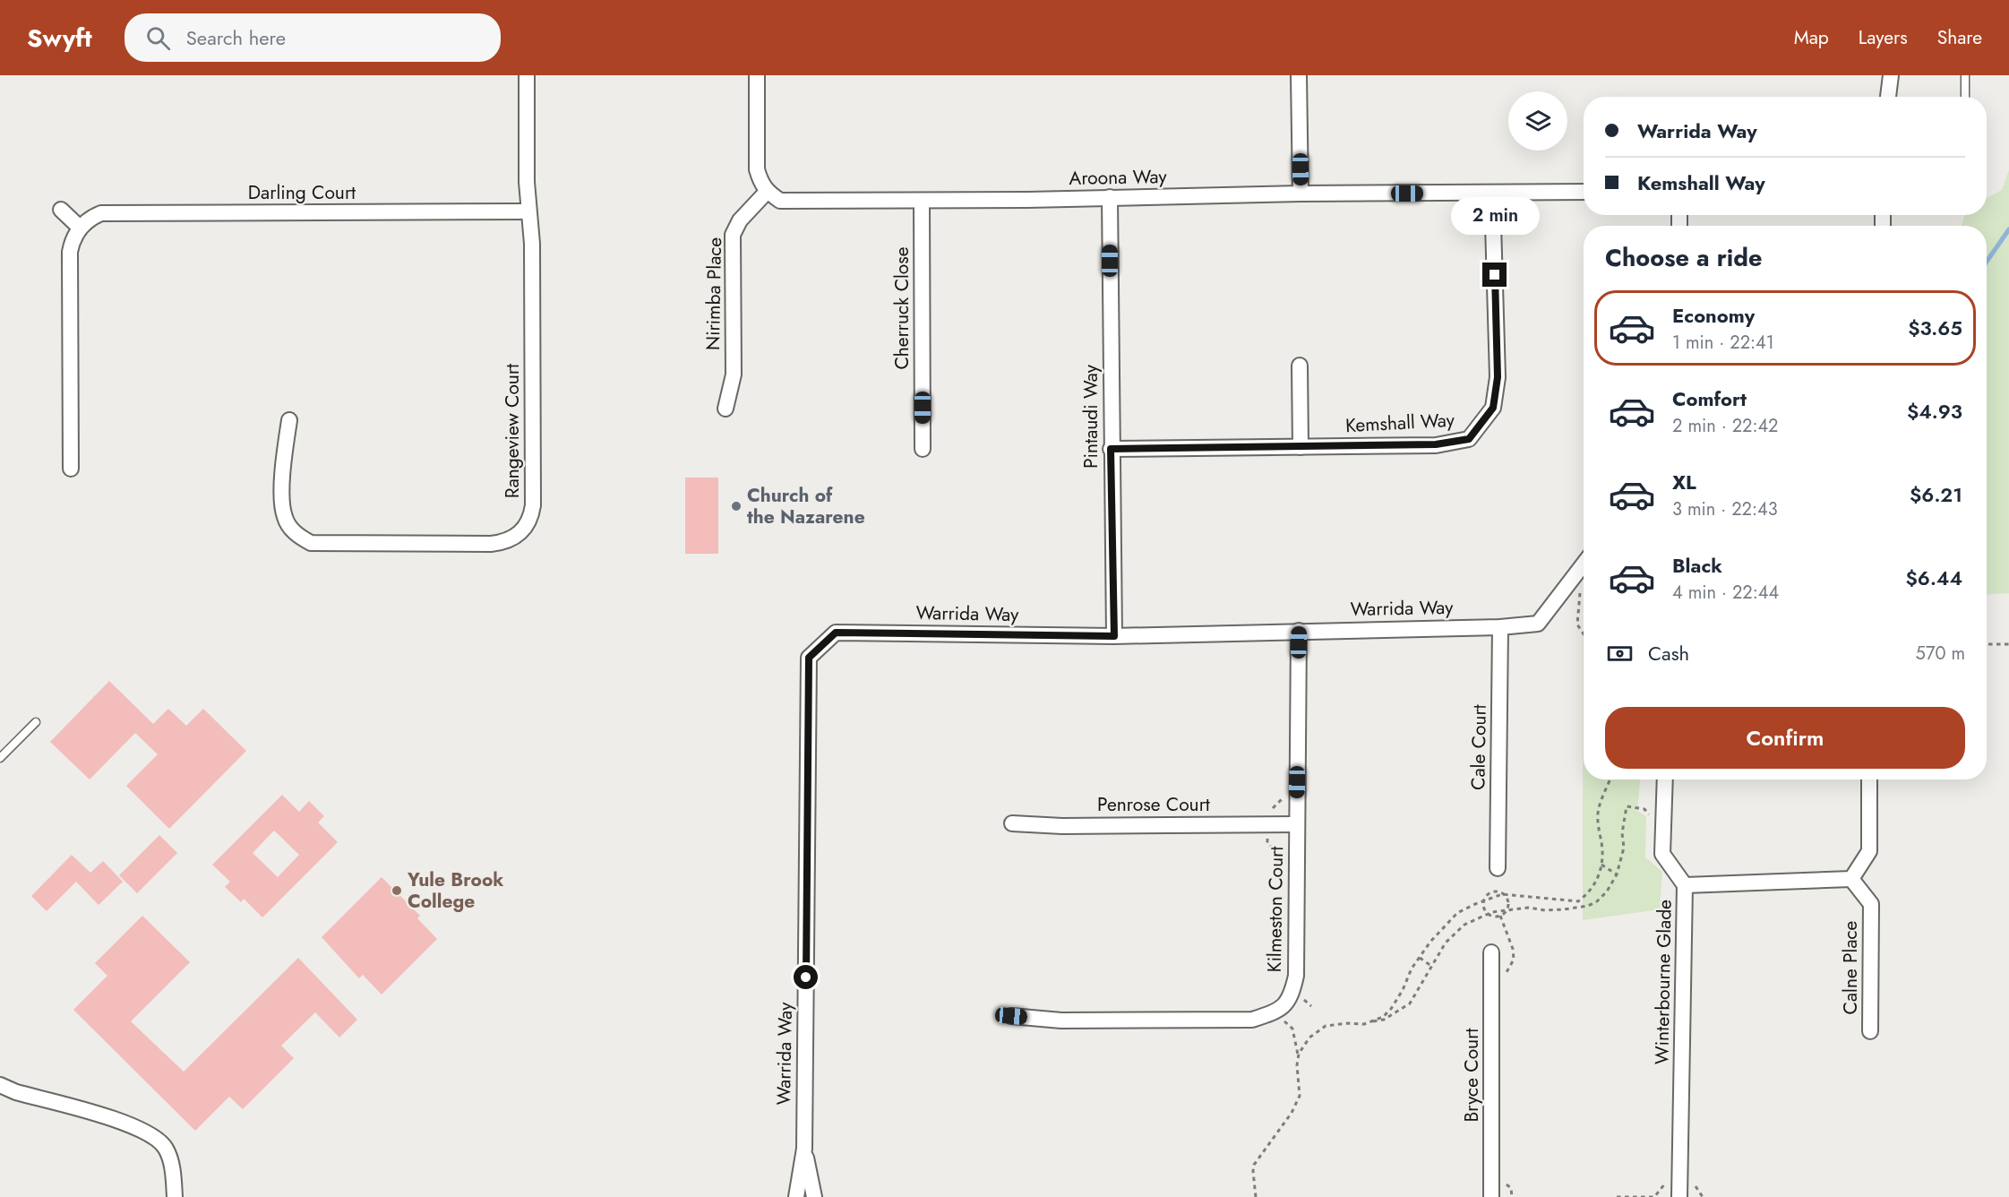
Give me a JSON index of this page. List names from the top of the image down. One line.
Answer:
{"streets":{"street":["Aroona Way","Darling Court","Nirimba Place","Cherruck Close","Pintaudi Way","Kemshall Way","Rangeview Court","Warrida Way","Cale Court","Penrose Court","Kilmeston Court","Calne Place","Winterbourne Glade","Bryce Court"]},"crossings":[["Aroona Way","Nirimba Place"],["Aroona Way","Cherruck Close"],["Aroona Way","Pintaudi Way"],["Aroona Way","Kemshall Way"],["Darling Court","Rangeview Court"],["Pintaudi Way","Kemshall Way"],["Pintaudi Way","Warrida Way"],["Warrida Way","Cale Court"],["Warrida Way","Kilmeston Court"],["Penrose Court","Kilmeston Court"],["Calne Place","Winterbourne Glade"]],"places":["Church of the Nazarene","Yule Brook College"],"page":{"header":"Swyft","search":"Search here","nav":["Map","Layers","Share"],"banner":["Warrida Way","Kemshall Way"],"bubble":"2 min","heading":"Choose a ride","list":[{"name":"Economy","note":"1 min · 22:41","value":"$3.65"},{"name":"Comfort","note":"2 min · 22:42","value":"$4.93"},{"name":"XL","note":"3 min · 22:43","value":"$6.21"},{"name":"Black","note":"4 min · 22:44","value":"$6.44"}],"pay":["Cash","570 m"],"buttons":"Confirm"}}
